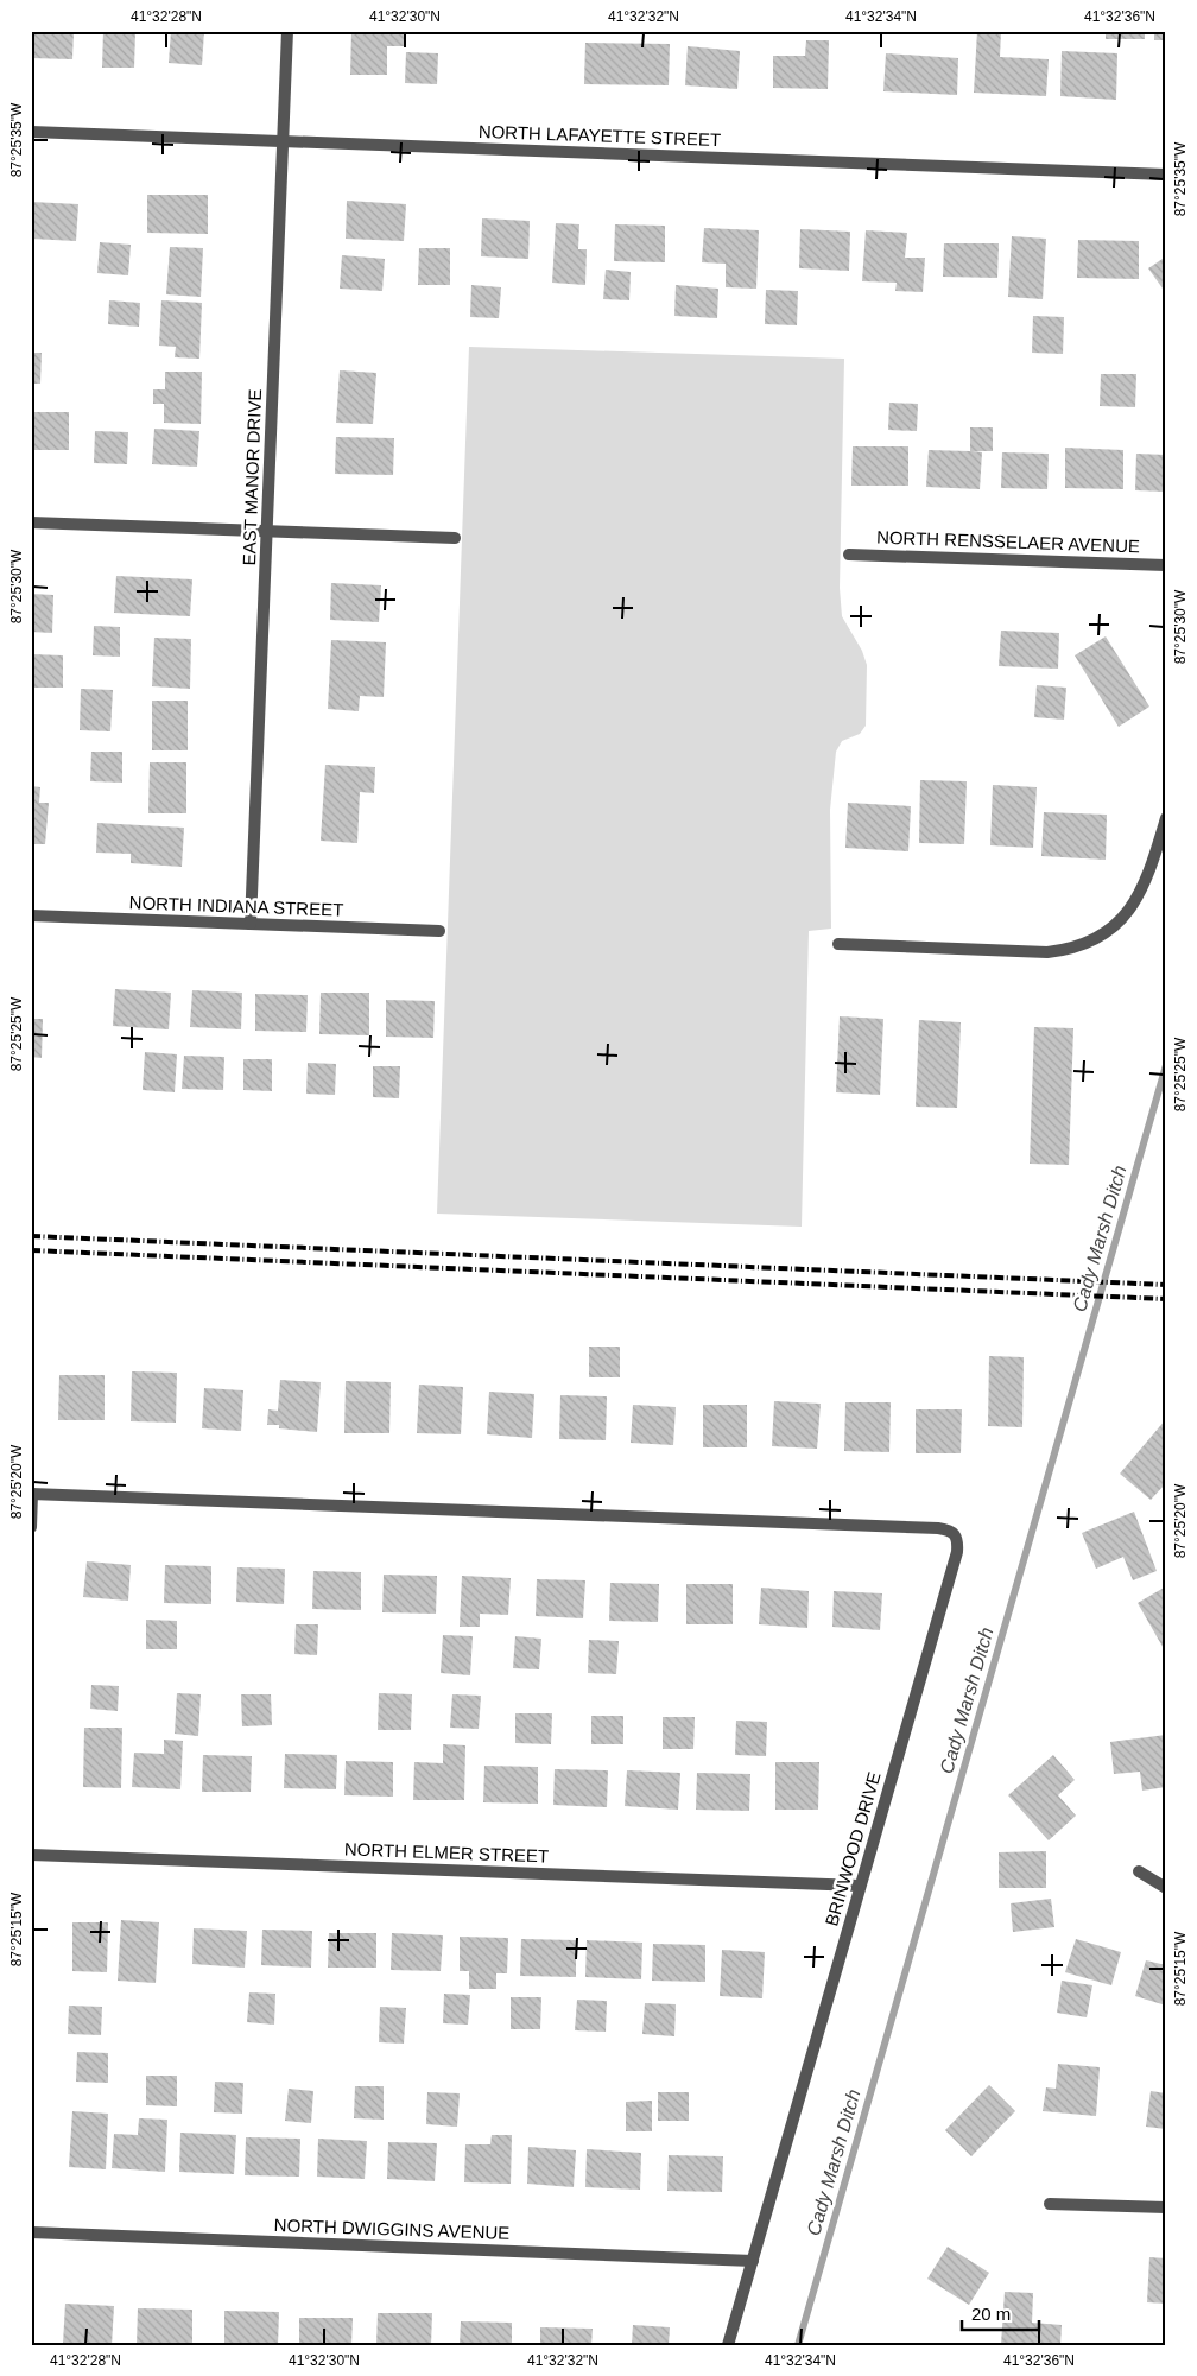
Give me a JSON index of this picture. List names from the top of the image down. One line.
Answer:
{"streets":{"street":["NORTH LAFAYETTE STREET","EAST MANOR DRIVE","NORTH RENSSELAER AVENUE","NORTH INDIANA STREET","BRINWOOD DRIVE","NORTH ELMER STREET","NORTH DWIGGINS AVENUE"]},"crossings":[["NORTH LAFAYETTE STREET","EAST MANOR DRIVE"],["EAST MANOR DRIVE","NORTH INDIANA STREET"],["BRINWOOD DRIVE","NORTH ELMER STREET"],["BRINWOOD DRIVE","NORTH DWIGGINS AVENUE"]],"water":["Cady Marsh Ditch"],"scale_bar":"20 m","coordinates":["41°32'28\"N","41°32'30\"N","41°32'32\"N","41°32'34\"N","41°32'36\"N","87°25'35\"W","87°25'30\"W","87°25'25\"W","87°25'20\"W","87°25'15\"W"]}
